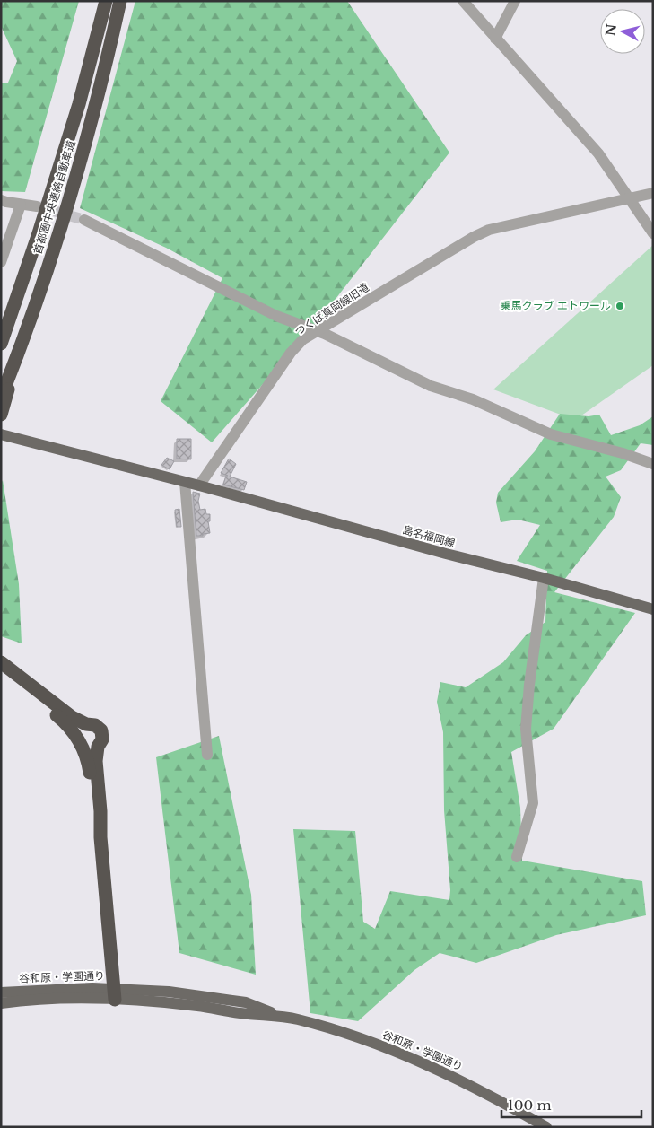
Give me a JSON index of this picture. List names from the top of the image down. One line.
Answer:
{"streets":{"highway":["首都圏中央連絡自動車道"],"main road":["島名福岡線","谷和原・学園通り"],"street":["つくば真岡線旧道"]},"crossings":[["つくば真岡線旧道","島名福岡線"]],"places":["乗馬クラブ エトワール"],"scale_bar":"100 m","north":"left"}
